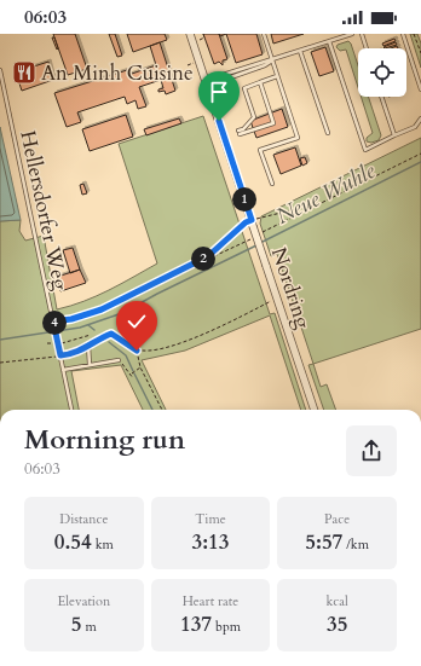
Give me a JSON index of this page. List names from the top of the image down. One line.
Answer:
{"streets":{"street":["Nordring"],"lane":["Hellersdorfer Weg"]},"water":["Neue Wuhle"],"places":{"restaurant":["An Minh Cuisine"]},"page":{"status":"06:03","pins":["1","2","4"],"heading":["Morning run","06:03"],"stats":[["Distance","0.54 km"],["Time","3:13"],["Pace","5:57 /km"],["Elevation","5 m"],["Heart rate","137 bpm"],["kcal","35"]]}}
